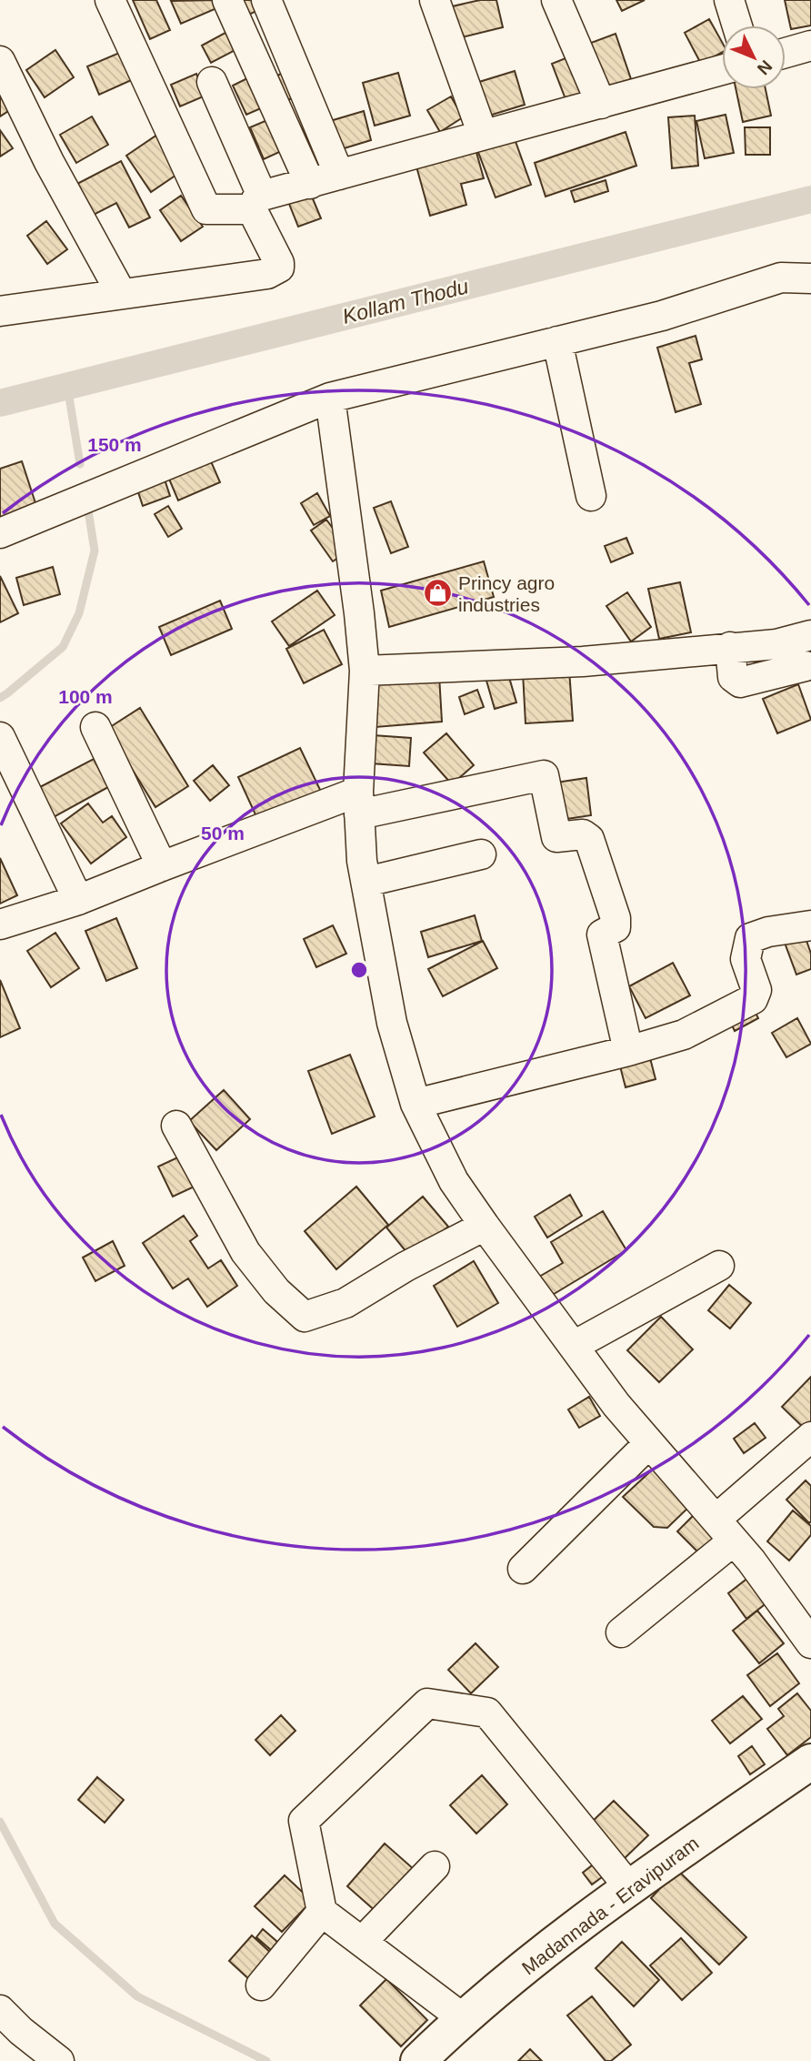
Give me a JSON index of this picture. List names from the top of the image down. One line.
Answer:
{"streets":{"main road":["Madannada - Eravipuram"]},"water":["Kollam Thodu"],"places":{"shop":["Princy agro industries"]},"north":"bottom right","rings":["150 m","100 m","50 m"]}
